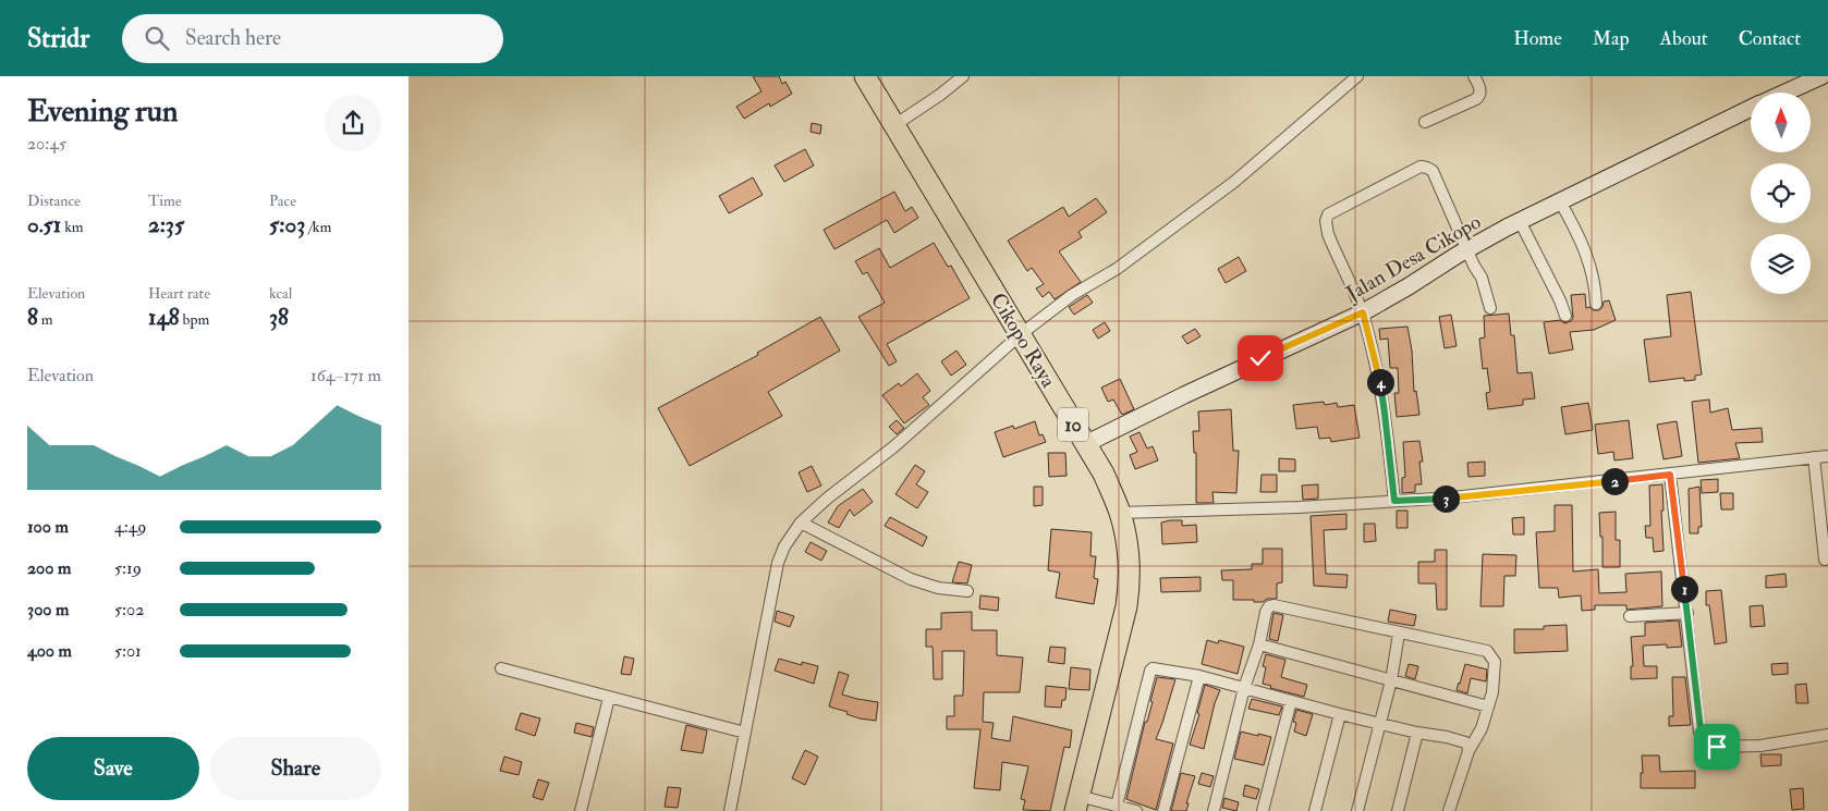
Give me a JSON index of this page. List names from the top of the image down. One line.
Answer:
{"streets":{"highway":["Cikopo Raya","10"],"main road":["Jalan Desa Cikopo"]},"crossings":[["Jalan Desa Cikopo","Cikopo Raya"]],"north":"top","page":{"header":"Stridr","search":"Search here","nav":["Home","Map","About","Contact"],"heading":["Evening run","20:45"],"stats":[["Distance","0.51 km"],["Time","2:35"],["Pace","5:03 /km"],["Elevation","8 m"],["Heart rate","148 bpm"],["kcal","38"]],"chart":["Elevation","164–171 m"],"pins":["4","2","3","1"],"list":[{"name":"100 m","note":"4:49"},{"name":"200 m","note":"5:19"},{"name":"300 m","note":"5:02"},{"name":"400 m","note":"5:01"}],"buttons":["Save","Share"]}}
